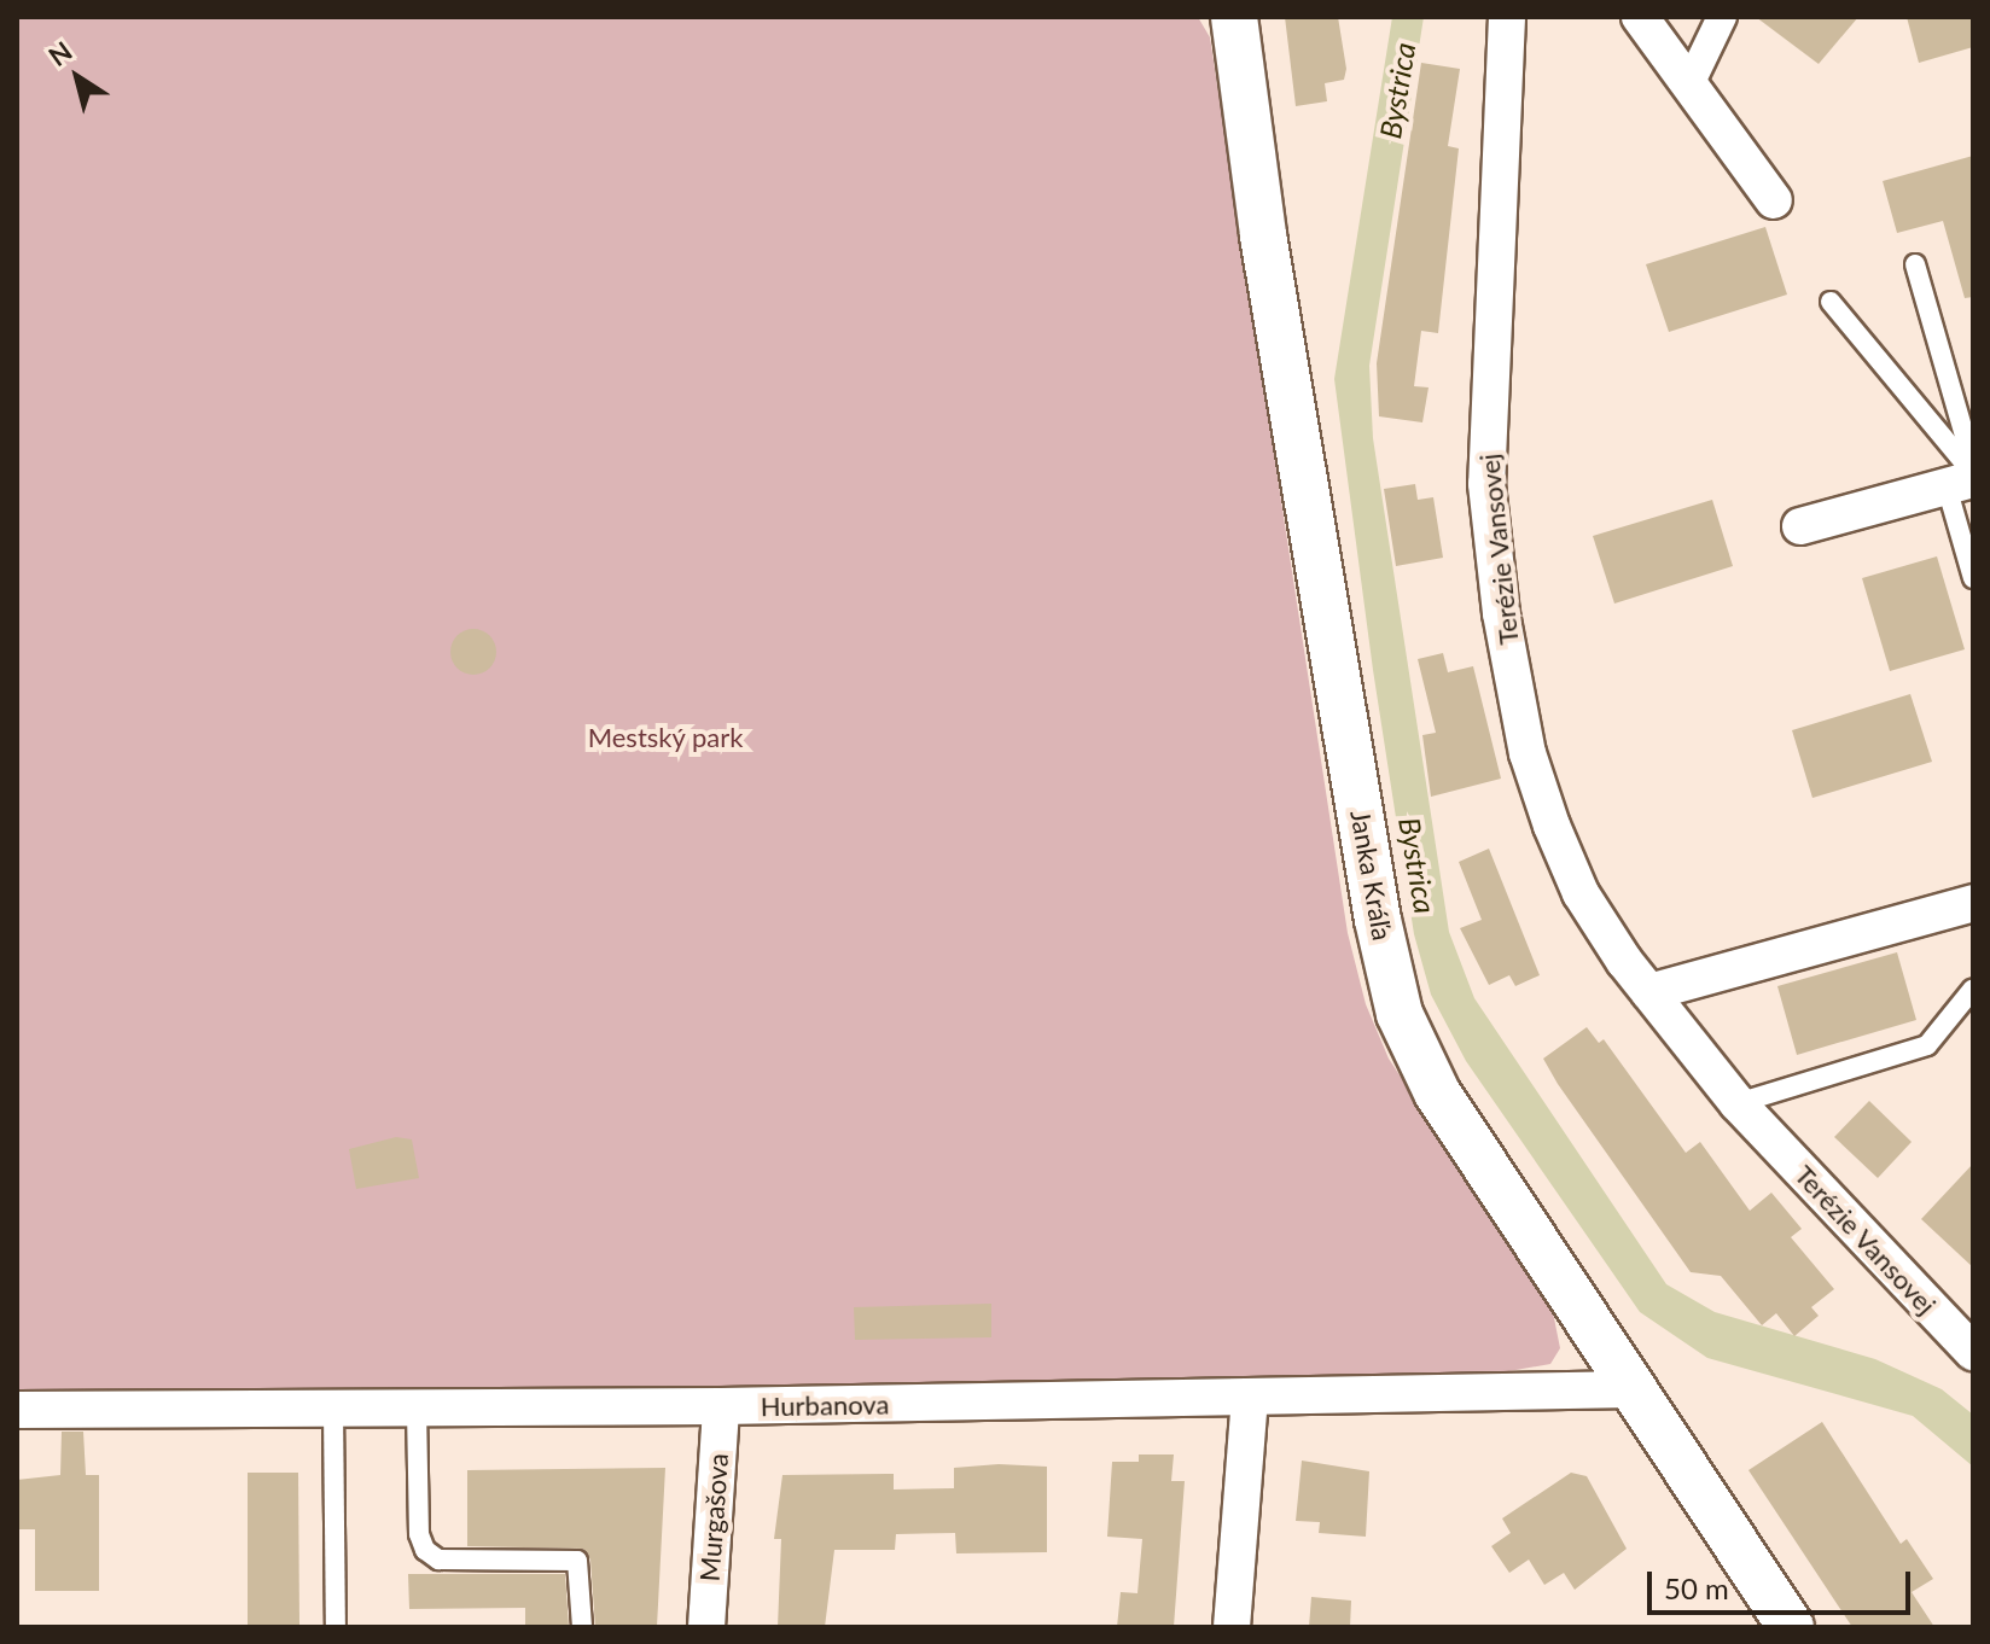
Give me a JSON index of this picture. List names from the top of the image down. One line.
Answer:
{"streets":{"street":["Terézie Vansovej","Janka Kráľa","Hurbanova","Murgašova"]},"crossings":[["Janka Kráľa","Hurbanova"],["Hurbanova","Murgašova"]],"water":["Bystrica"],"parks":["Mestský park"],"scale_bar":"50 m","north":"top left"}
